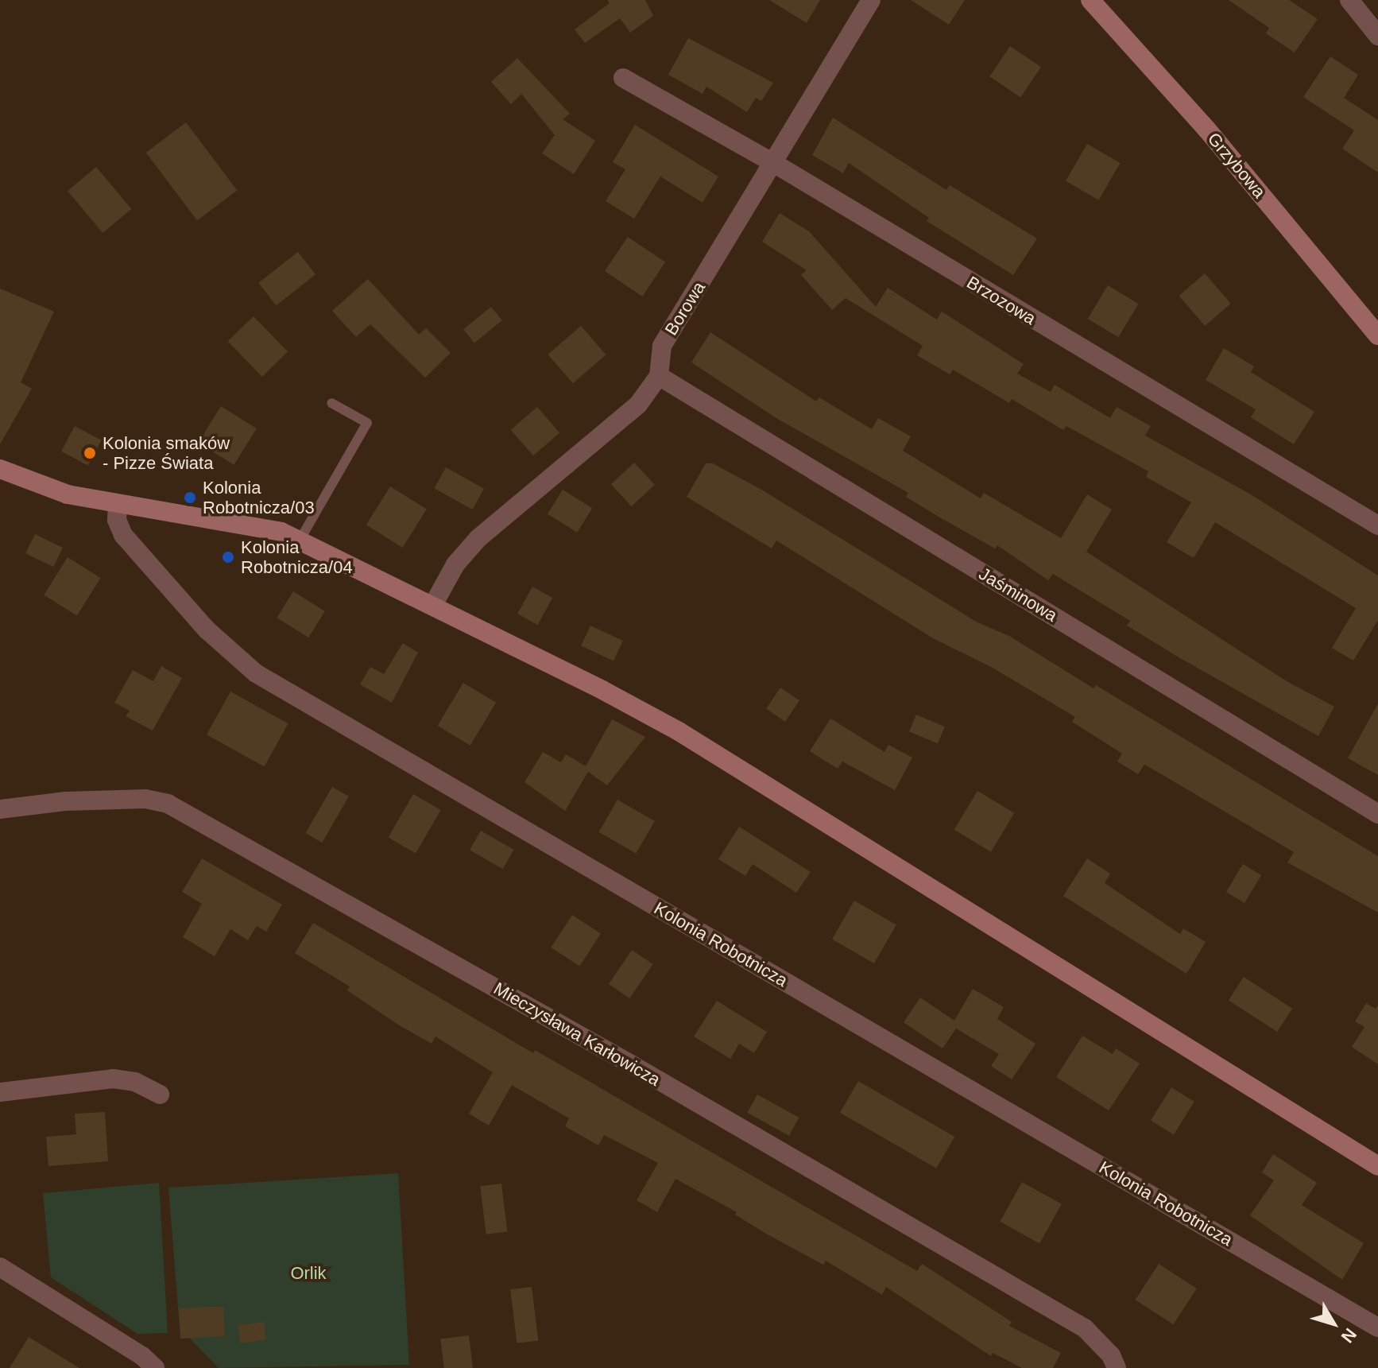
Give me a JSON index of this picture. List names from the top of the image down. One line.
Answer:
{"streets":{"street":["Grzybowa","Brzozowa","Borowa","Jaśminowa","Kolonia Robotnicza","Mieczysława Karłowicza"]},"crossings":[["Brzozowa","Borowa"],["Borowa","Jaśminowa"]],"parks":["Orlik"],"places":["Kolonia smaków - Pizze Świata","Kolonia Robotnicza/03","Kolonia Robotnicza/04"],"north":"bottom right"}
